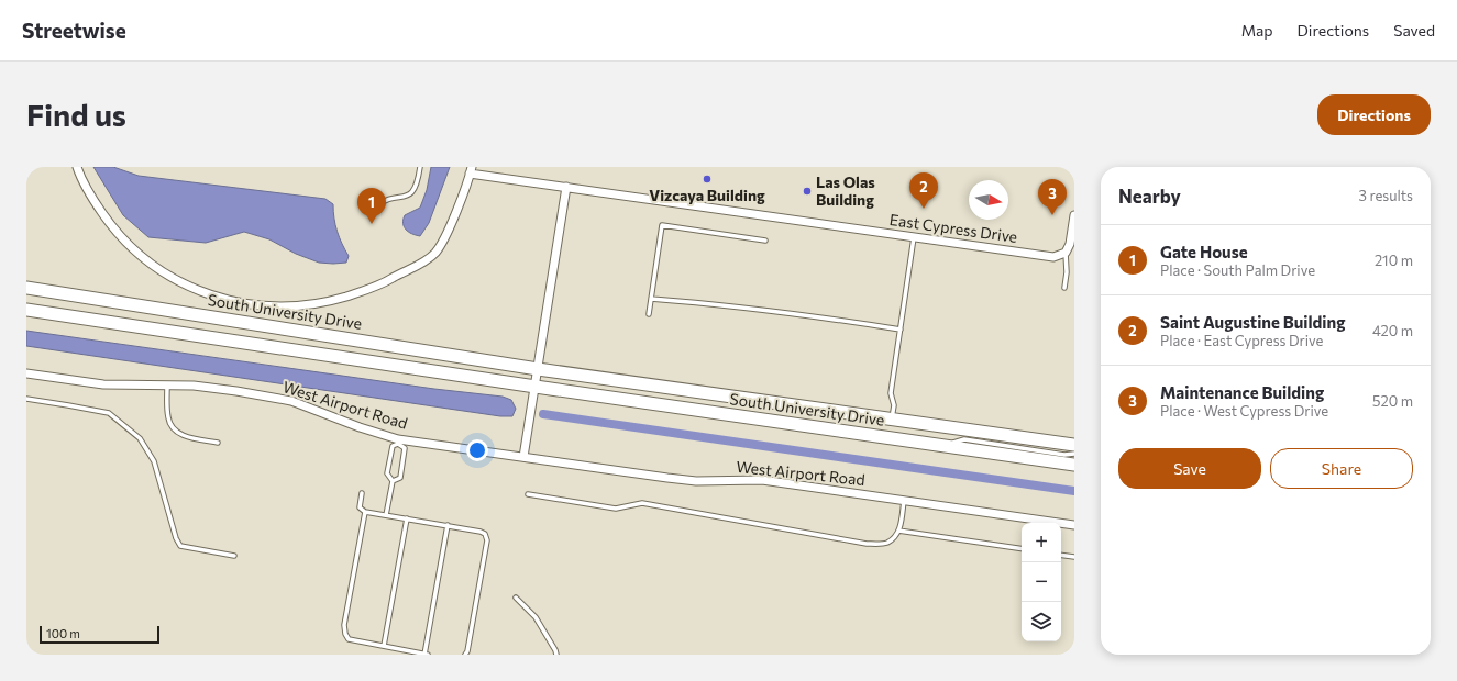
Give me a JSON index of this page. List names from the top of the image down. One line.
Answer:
{"streets":{"main road":["South University Drive"],"street":["East Cypress Drive","West Airport Road"]},"places":["Vizcaya Building","Las Olas Building"],"scale_bar":"100 m","north":"right","page":{"header":"Streetwise","nav":["Map","Directions","Saved"],"buttons":["Directions",["Save","Share"]],"title":"Find us","heading":["Nearby","3 results"],"pins":["2","3","1"],"list":[{"mark":"1","name":"Gate House","note":"Place · South Palm Drive","value":"210 m"},{"mark":"2","name":"Saint Augustine Building","note":"Place · East Cypress Drive","value":"420 m"},{"mark":"3","name":"Maintenance Building","note":"Place · West Cypress Drive","value":"520 m"}],"map_buttons":["+","−"],"scale":"100 m"}}
